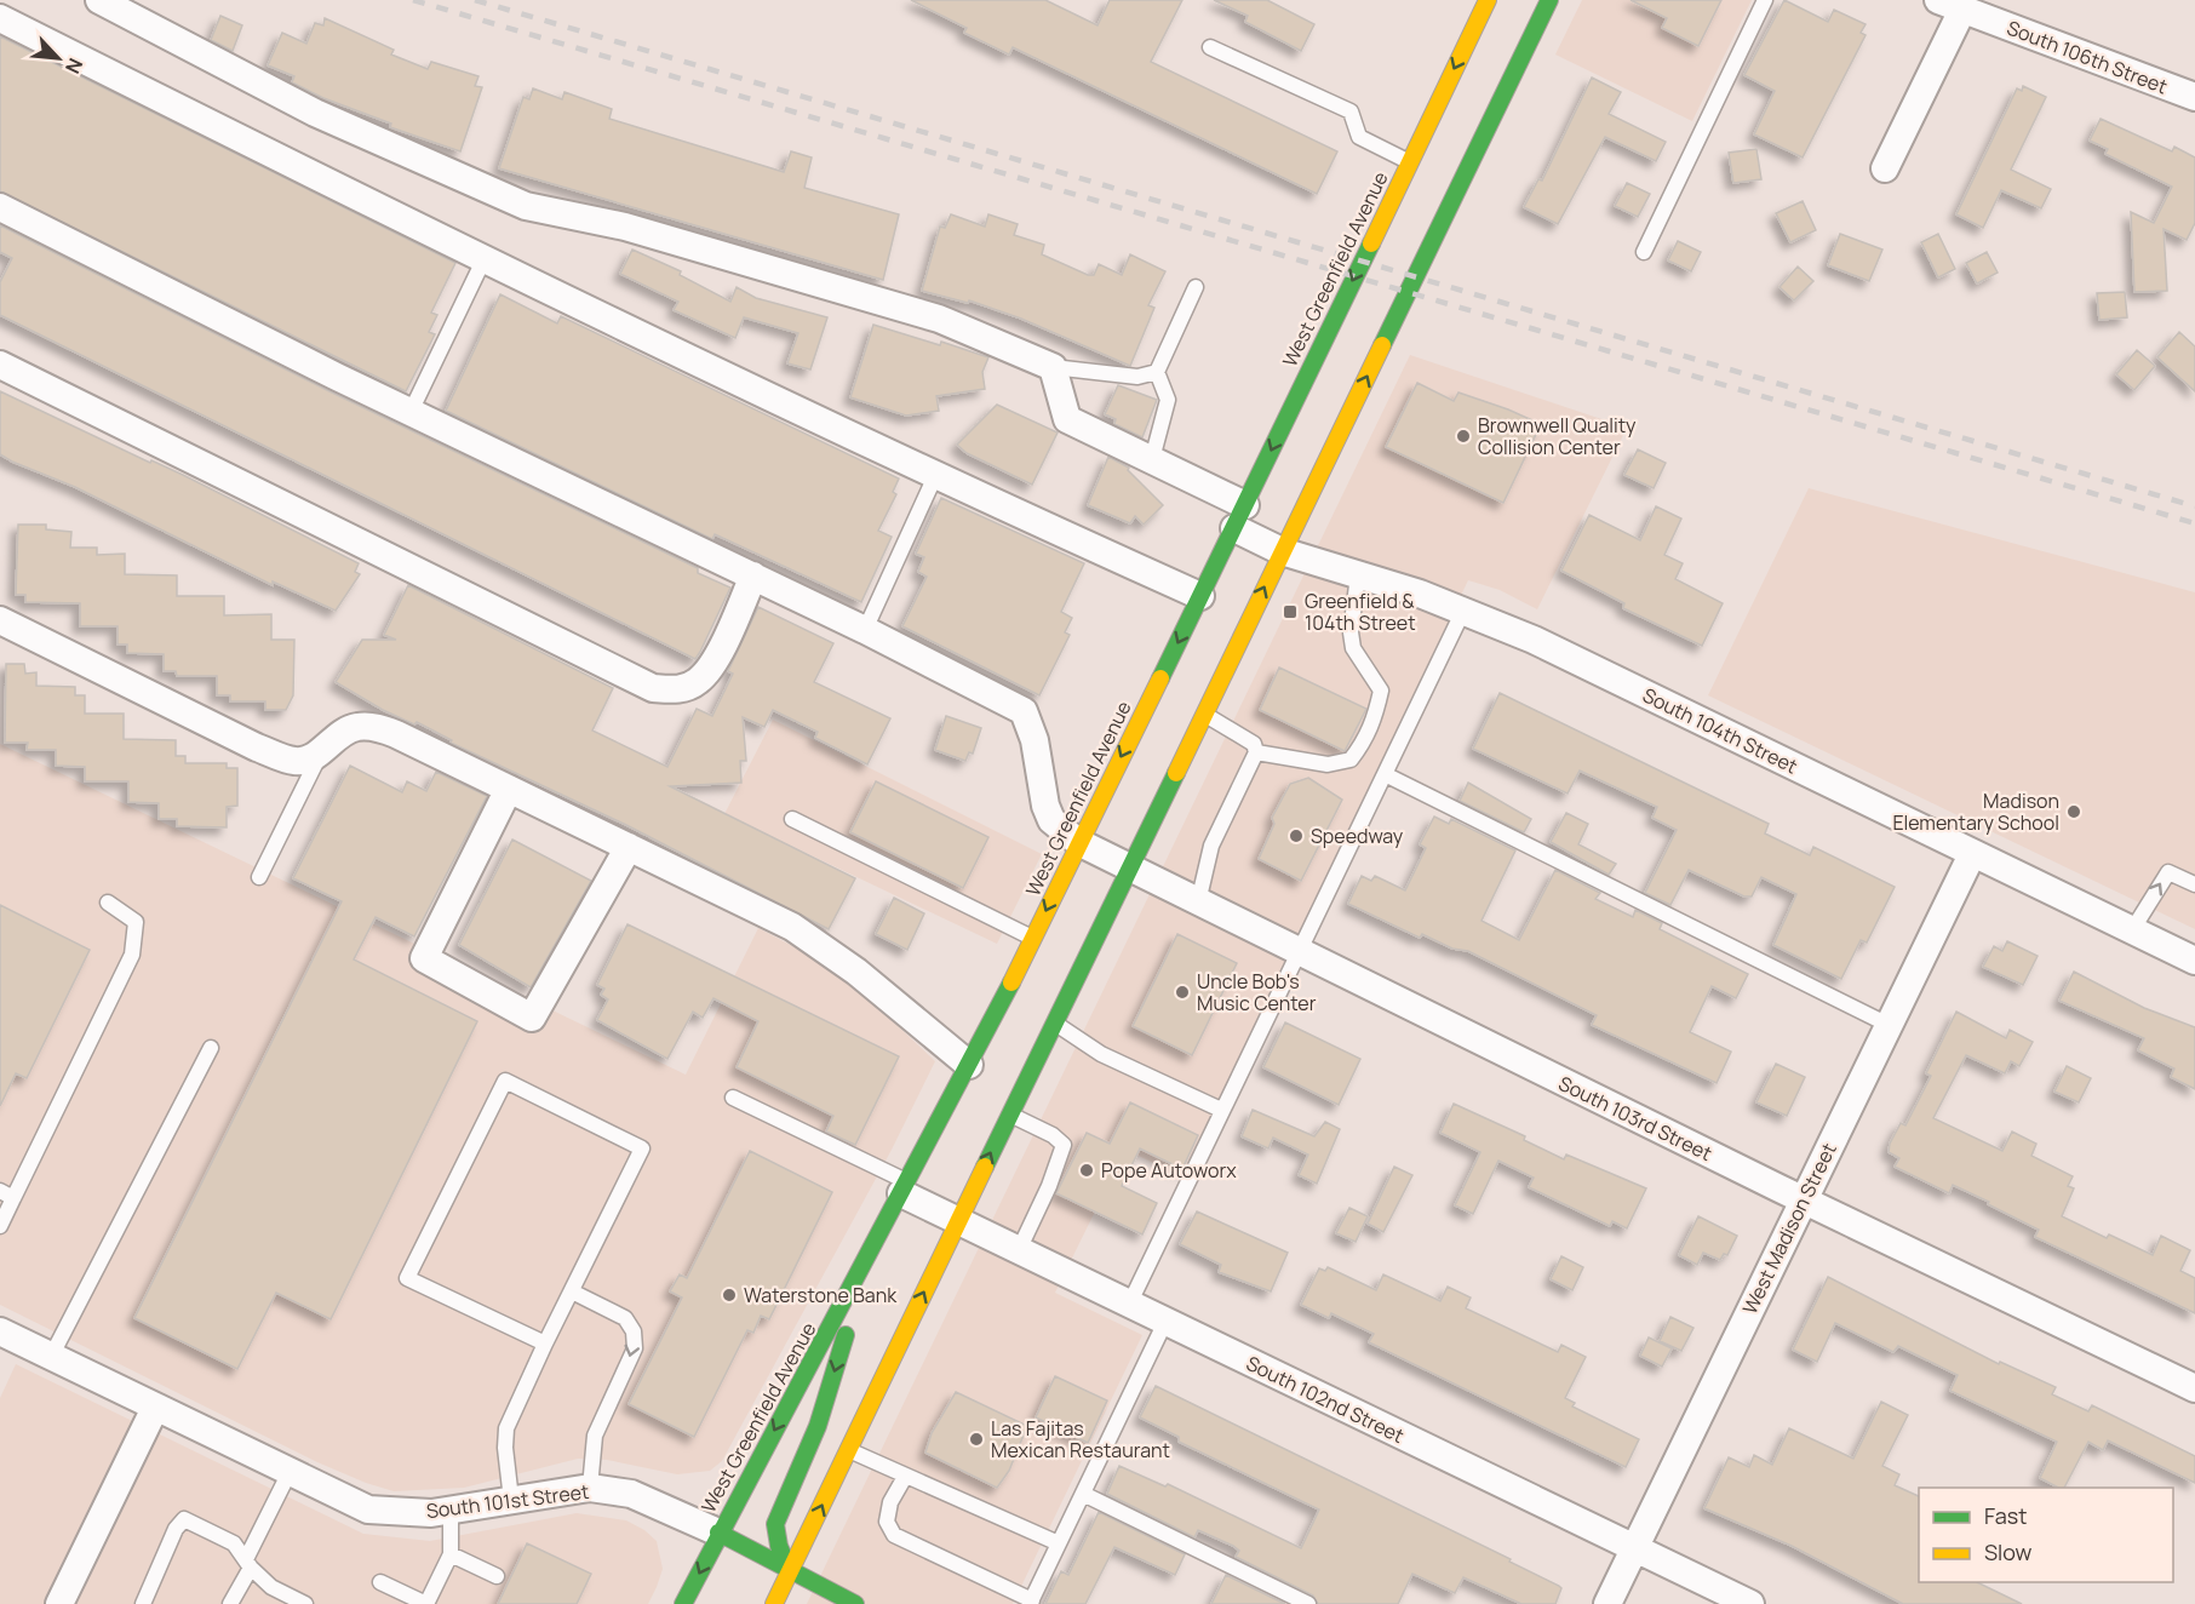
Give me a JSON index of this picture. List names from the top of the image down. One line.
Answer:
{"streets":{"main road":["West Greenfield Avenue","South 101st Street"],"street":["South 106th Street","South 104th Street","South 103rd Street","West Madison Street","South 102nd Street"]},"crossings":[["West Greenfield Avenue","South 104th Street"],["West Greenfield Avenue","South 103rd Street"],["West Greenfield Avenue","South 102nd Street"],["West Greenfield Avenue","South 101st Street"],["South 104th Street","West Madison Street"],["South 103rd Street","West Madison Street"],["West Madison Street","South 102nd Street"]],"places":{"other":["Brownwell Quality Collision Center","Madison Elementary School","Speedway","Uncle Bob's Music Center","Pope Autoworx","Waterstone Bank","Las Fajitas Mexican Restaurant"],"transit":["Greenfield & 104th Street"]},"legend":["Fast","Slow"],"north":"bottom right"}
